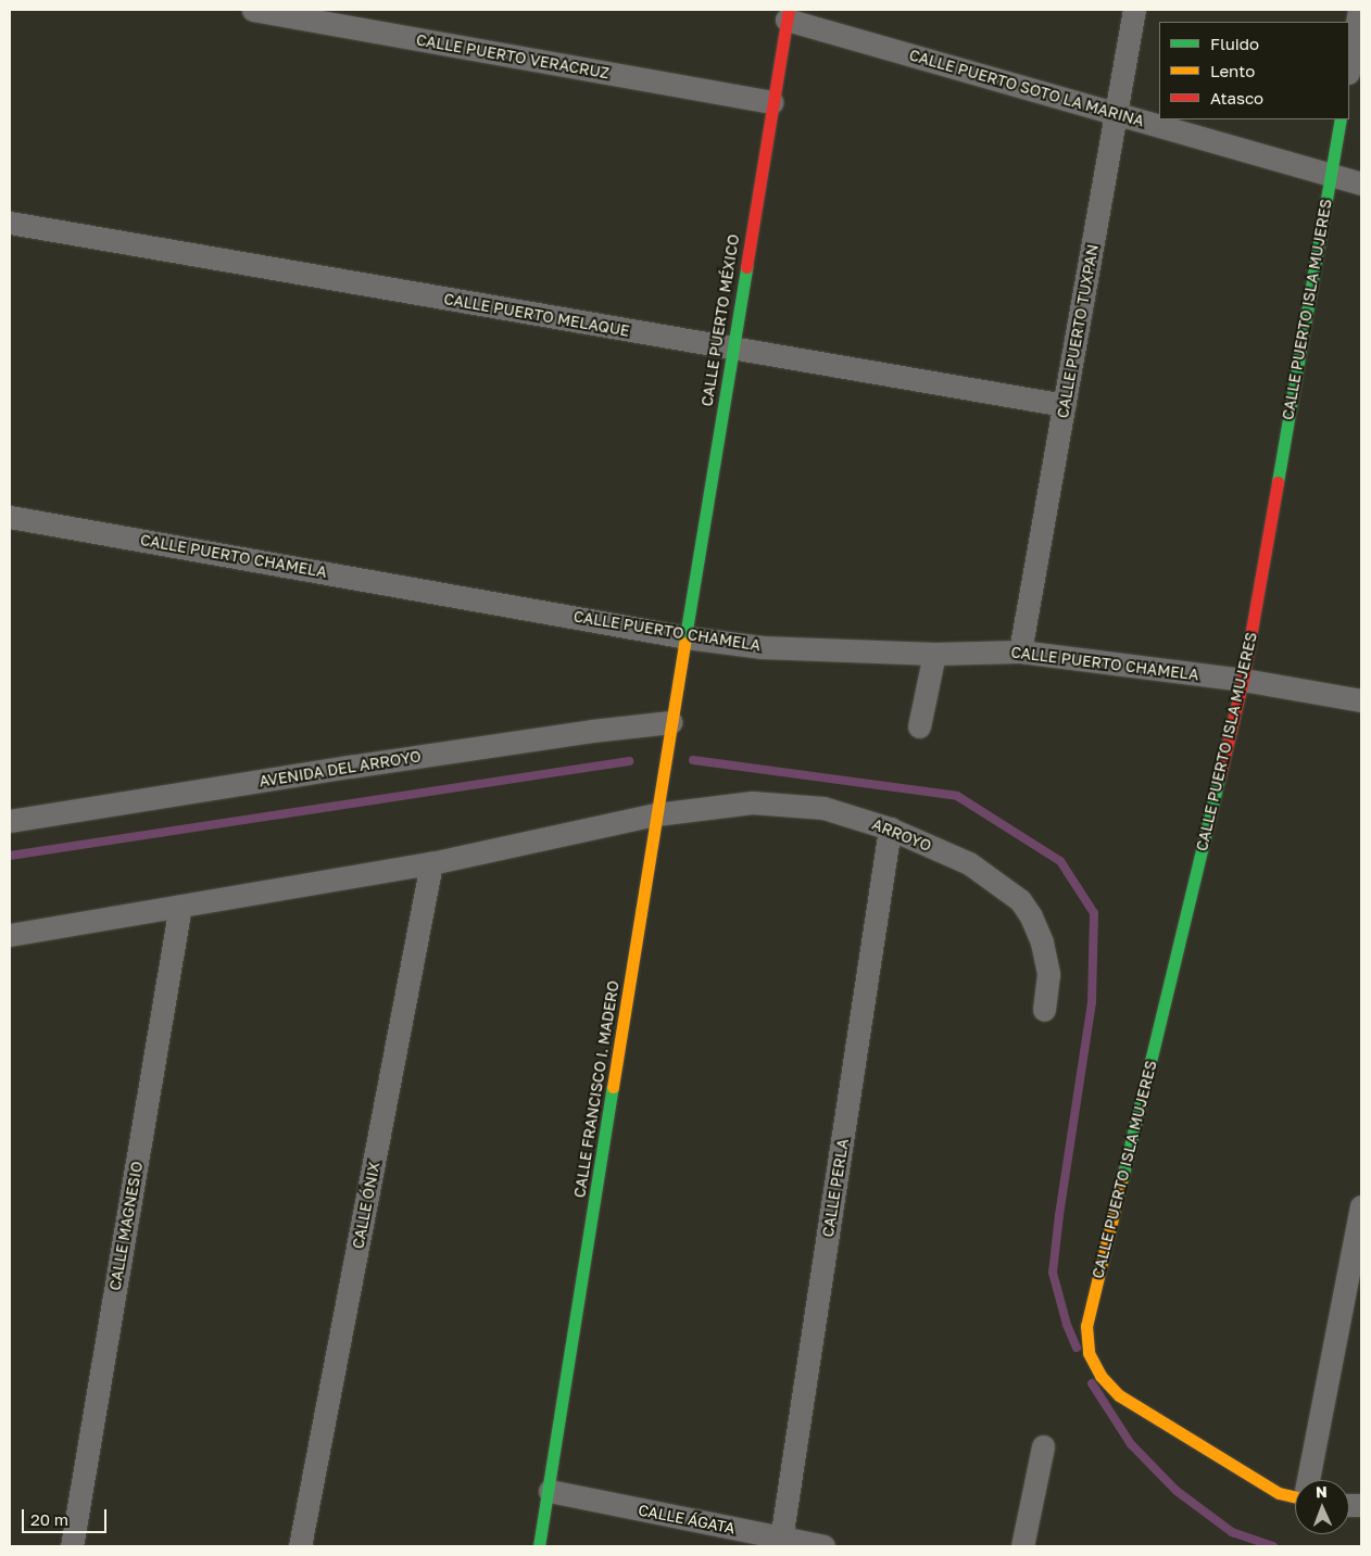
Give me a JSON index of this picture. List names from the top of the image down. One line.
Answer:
{"streets":{"street":["CALLE PUERTO VERACRUZ","CALLE PUERTO SOTO LA MARINA","CALLE PUERTO ISLA MUJERES","CALLE PUERTO MELAQUE","CALLE PUERTO MÉXICO","CALLE PUERTO TUXPAN","CALLE PUERTO CHAMELA","AVENIDA DEL ARROYO","ARROYO","CALLE FRANCISCO I. MADERO","CALLE PERLA","CALLE ÓNIX","CALLE MAGNESIO","CALLE ÁGATA"]},"crossings":[["CALLE PUERTO VERACRUZ","CALLE PUERTO MÉXICO"],["CALLE PUERTO SOTO LA MARINA","CALLE PUERTO ISLA MUJERES"],["CALLE PUERTO SOTO LA MARINA","CALLE PUERTO MÉXICO"],["CALLE PUERTO SOTO LA MARINA","CALLE PUERTO TUXPAN"],["CALLE PUERTO ISLA MUJERES","CALLE PUERTO CHAMELA"],["CALLE PUERTO MELAQUE","CALLE PUERTO MÉXICO"],["CALLE PUERTO MELAQUE","CALLE PUERTO TUXPAN"],["CALLE PUERTO MÉXICO","CALLE PUERTO CHAMELA"],["CALLE PUERTO MÉXICO","CALLE FRANCISCO I. MADERO"],["CALLE PUERTO TUXPAN","CALLE PUERTO CHAMELA"],["CALLE PUERTO CHAMELA","CALLE FRANCISCO I. MADERO"],["AVENIDA DEL ARROYO","CALLE FRANCISCO I. MADERO"],["ARROYO","CALLE FRANCISCO I. MADERO"],["ARROYO","CALLE PERLA"],["CALLE FRANCISCO I. MADERO","CALLE ÁGATA"],["CALLE PERLA","CALLE ÁGATA"]],"legend":["Fluido","Lento","Atasco"],"scale_bar":"20 m","north":"top"}
